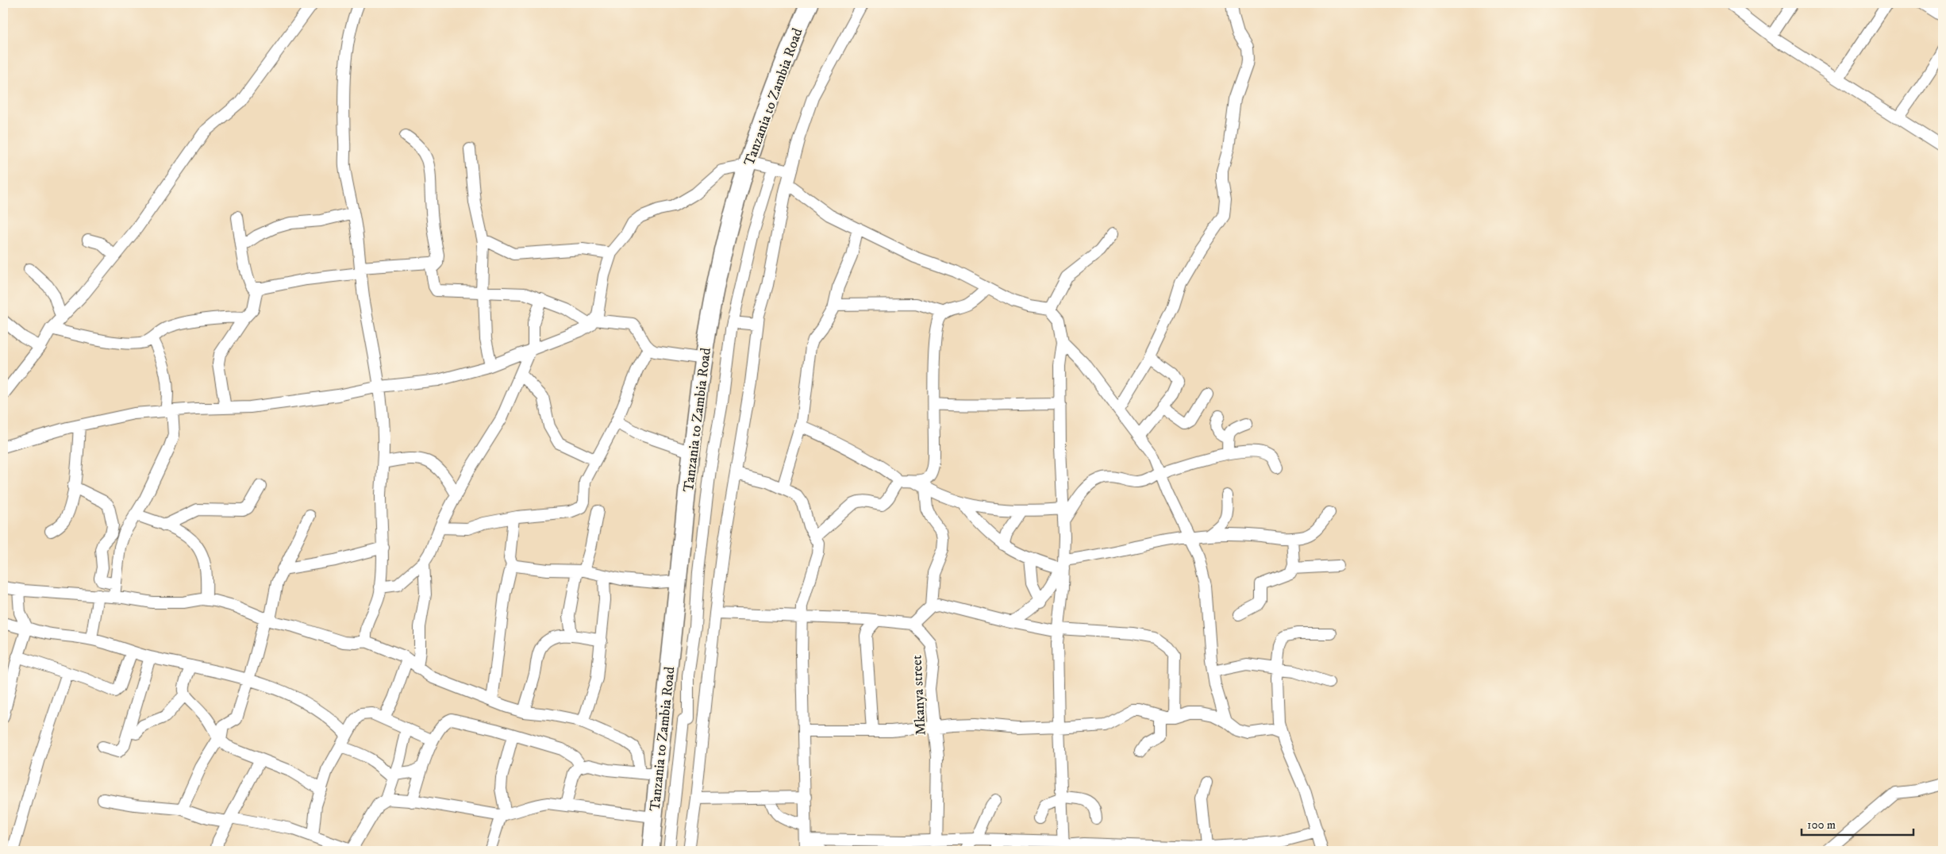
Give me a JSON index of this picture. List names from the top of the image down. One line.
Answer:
{"streets":{"highway":["Tanzania to Zambia Road"],"street":["Mkanya street"]},"scale_bar":"100 m"}
